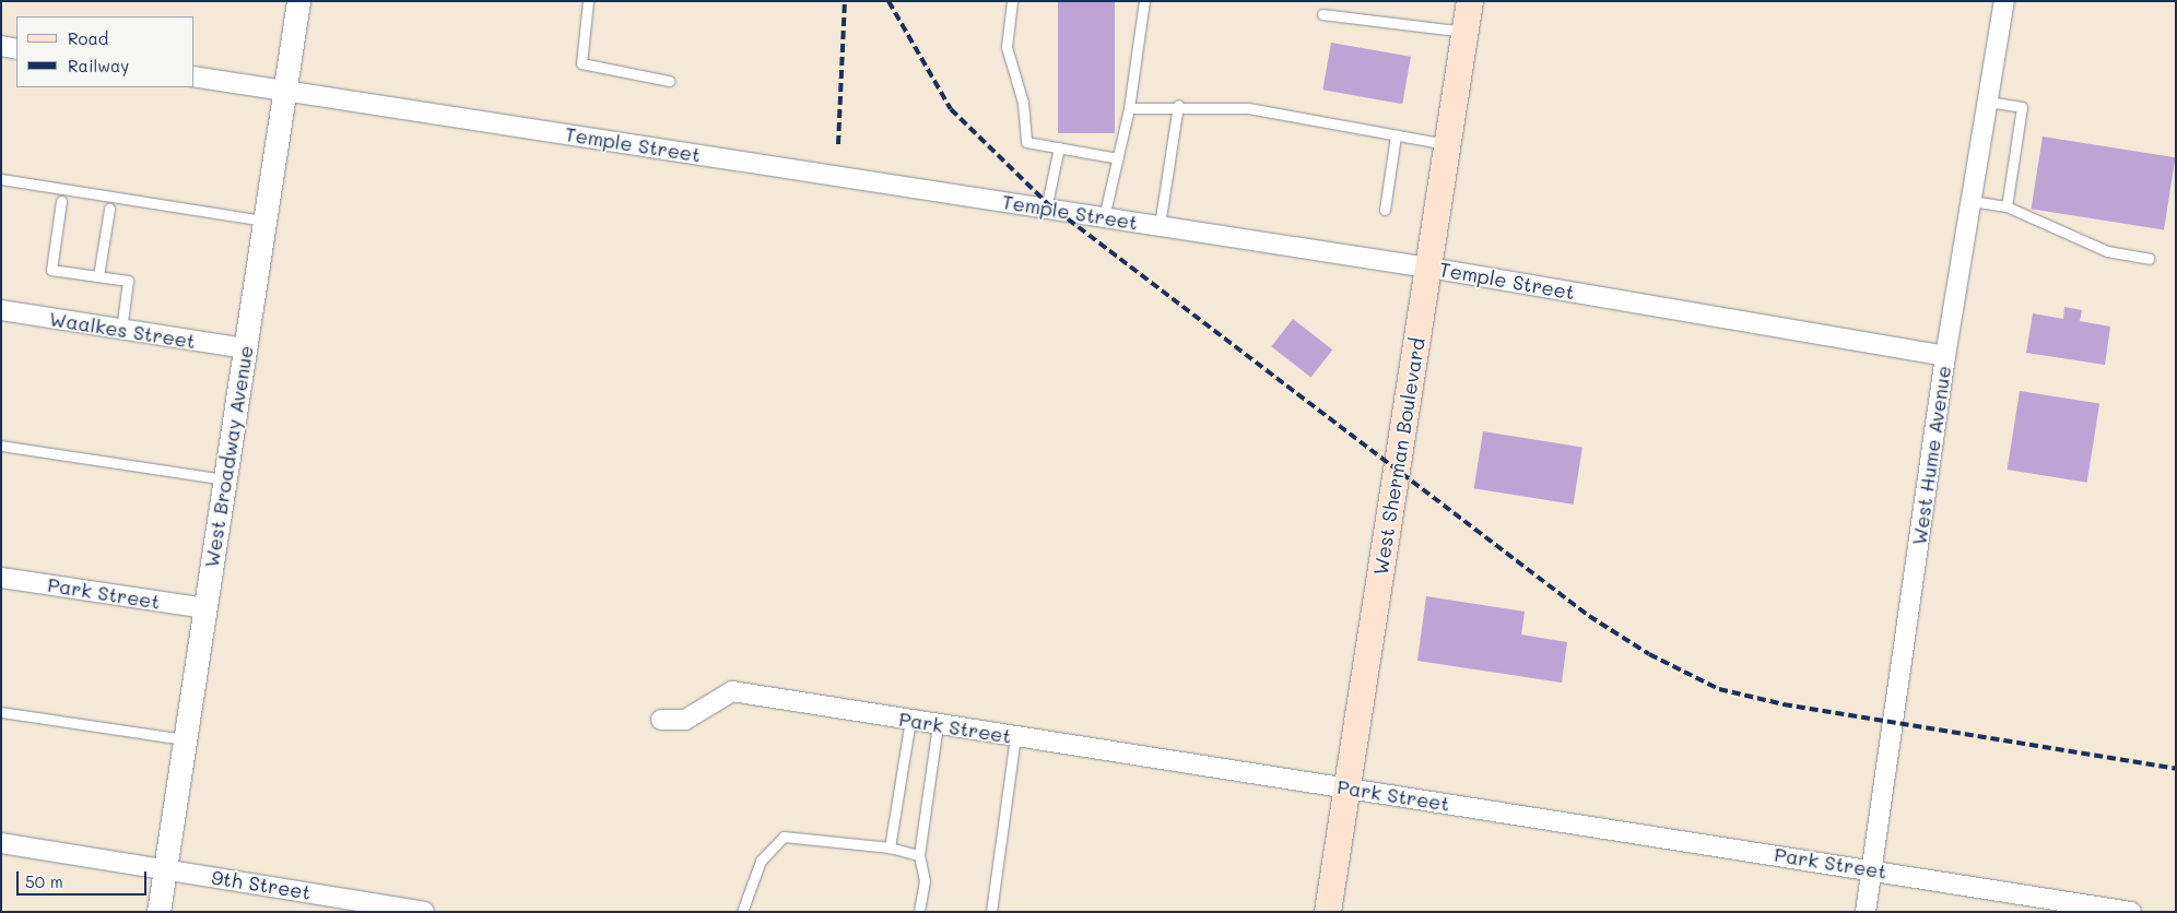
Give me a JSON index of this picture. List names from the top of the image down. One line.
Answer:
{"streets":{"main road":["West Sherman Boulevard"],"street":["Temple Street","Waalkes Street","West Hume Avenue","West Broadway Avenue","Park Street","9th Street"]},"crossings":[["Temple Street","West Hume Avenue"],["Temple Street","West Broadway Avenue"],["Temple Street","West Sherman Boulevard"],["Waalkes Street","West Broadway Avenue"],["West Hume Avenue","Park Street"],["West Broadway Avenue","Park Street"],["West Broadway Avenue","9th Street"],["West Sherman Boulevard","Park Street"]],"legend":["Road","Railway"],"scale_bar":"50 m"}
